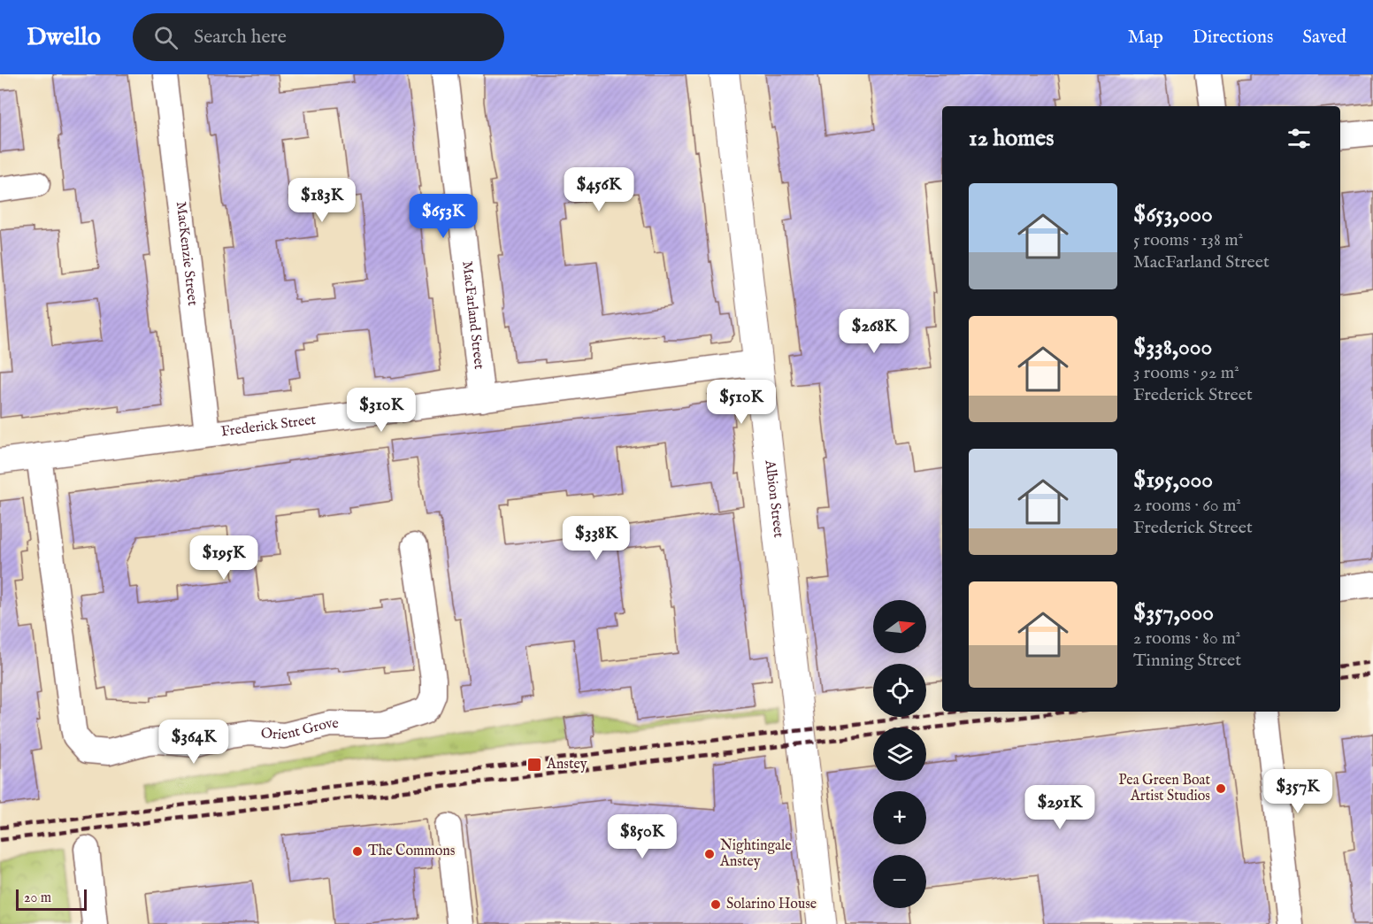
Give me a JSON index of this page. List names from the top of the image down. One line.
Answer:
{"streets":{"street":["MacKenzie Street","MacFarland Street","Frederick Street","Albion Street","Orient Grove"]},"crossings":[["MacKenzie Street","Frederick Street"],["MacFarland Street","Frederick Street"],["Frederick Street","Albion Street"],["Frederick Street","Orient Grove"]],"places":{"transit":["Anstey"],"other":["Pea Green Boat Artist Studios","The Commons","Nightingale Anstey","Solarino House"]},"scale_bar":"20 m","north":"right","page":{"header":"Dwello","search":"Search here","nav":["Map","Directions","Saved"],"heading":"12 homes","price":["$456K","$183K","$653K","$268K","$510K","$310K","$338K","$195K","$364K","$357K","$291K","$850K"],"list":[{"name":"$653,000","note":"5 rooms · 138 m² · MacFarland Street"},{"name":"$338,000","note":"3 rooms · 92 m² · Frederick Street"},{"name":"$195,000","note":"2 rooms · 60 m² · Frederick Street"},{"name":"$357,000","note":"2 rooms · 80 m² · Tinning Street"}],"map_buttons":["+","−"],"scale":"20 m"}}
